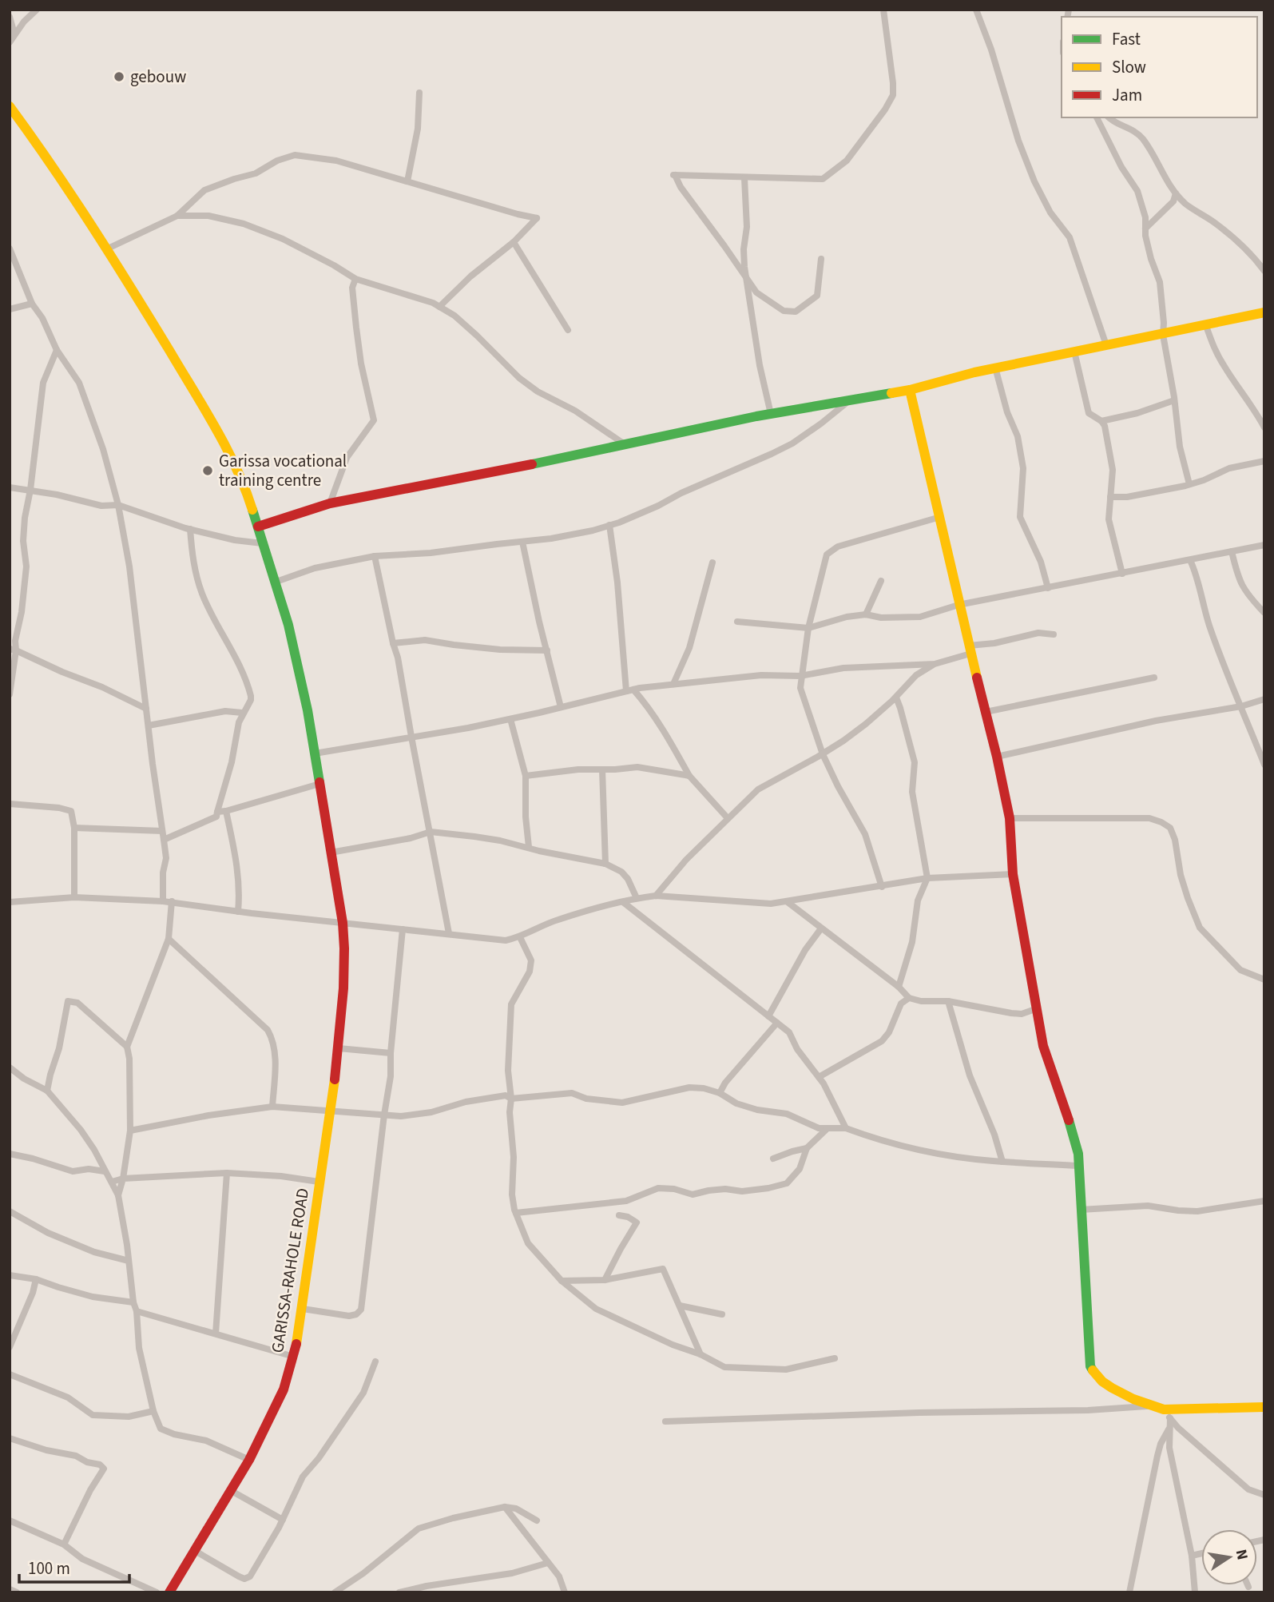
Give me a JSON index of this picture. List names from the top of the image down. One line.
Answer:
{"streets":{"street":["GARISSA-RAHOLE ROAD"]},"places":["gebouw","Garissa vocational training centre"],"legend":["Fast","Slow","Jam"],"scale_bar":"100 m","north":"right"}
